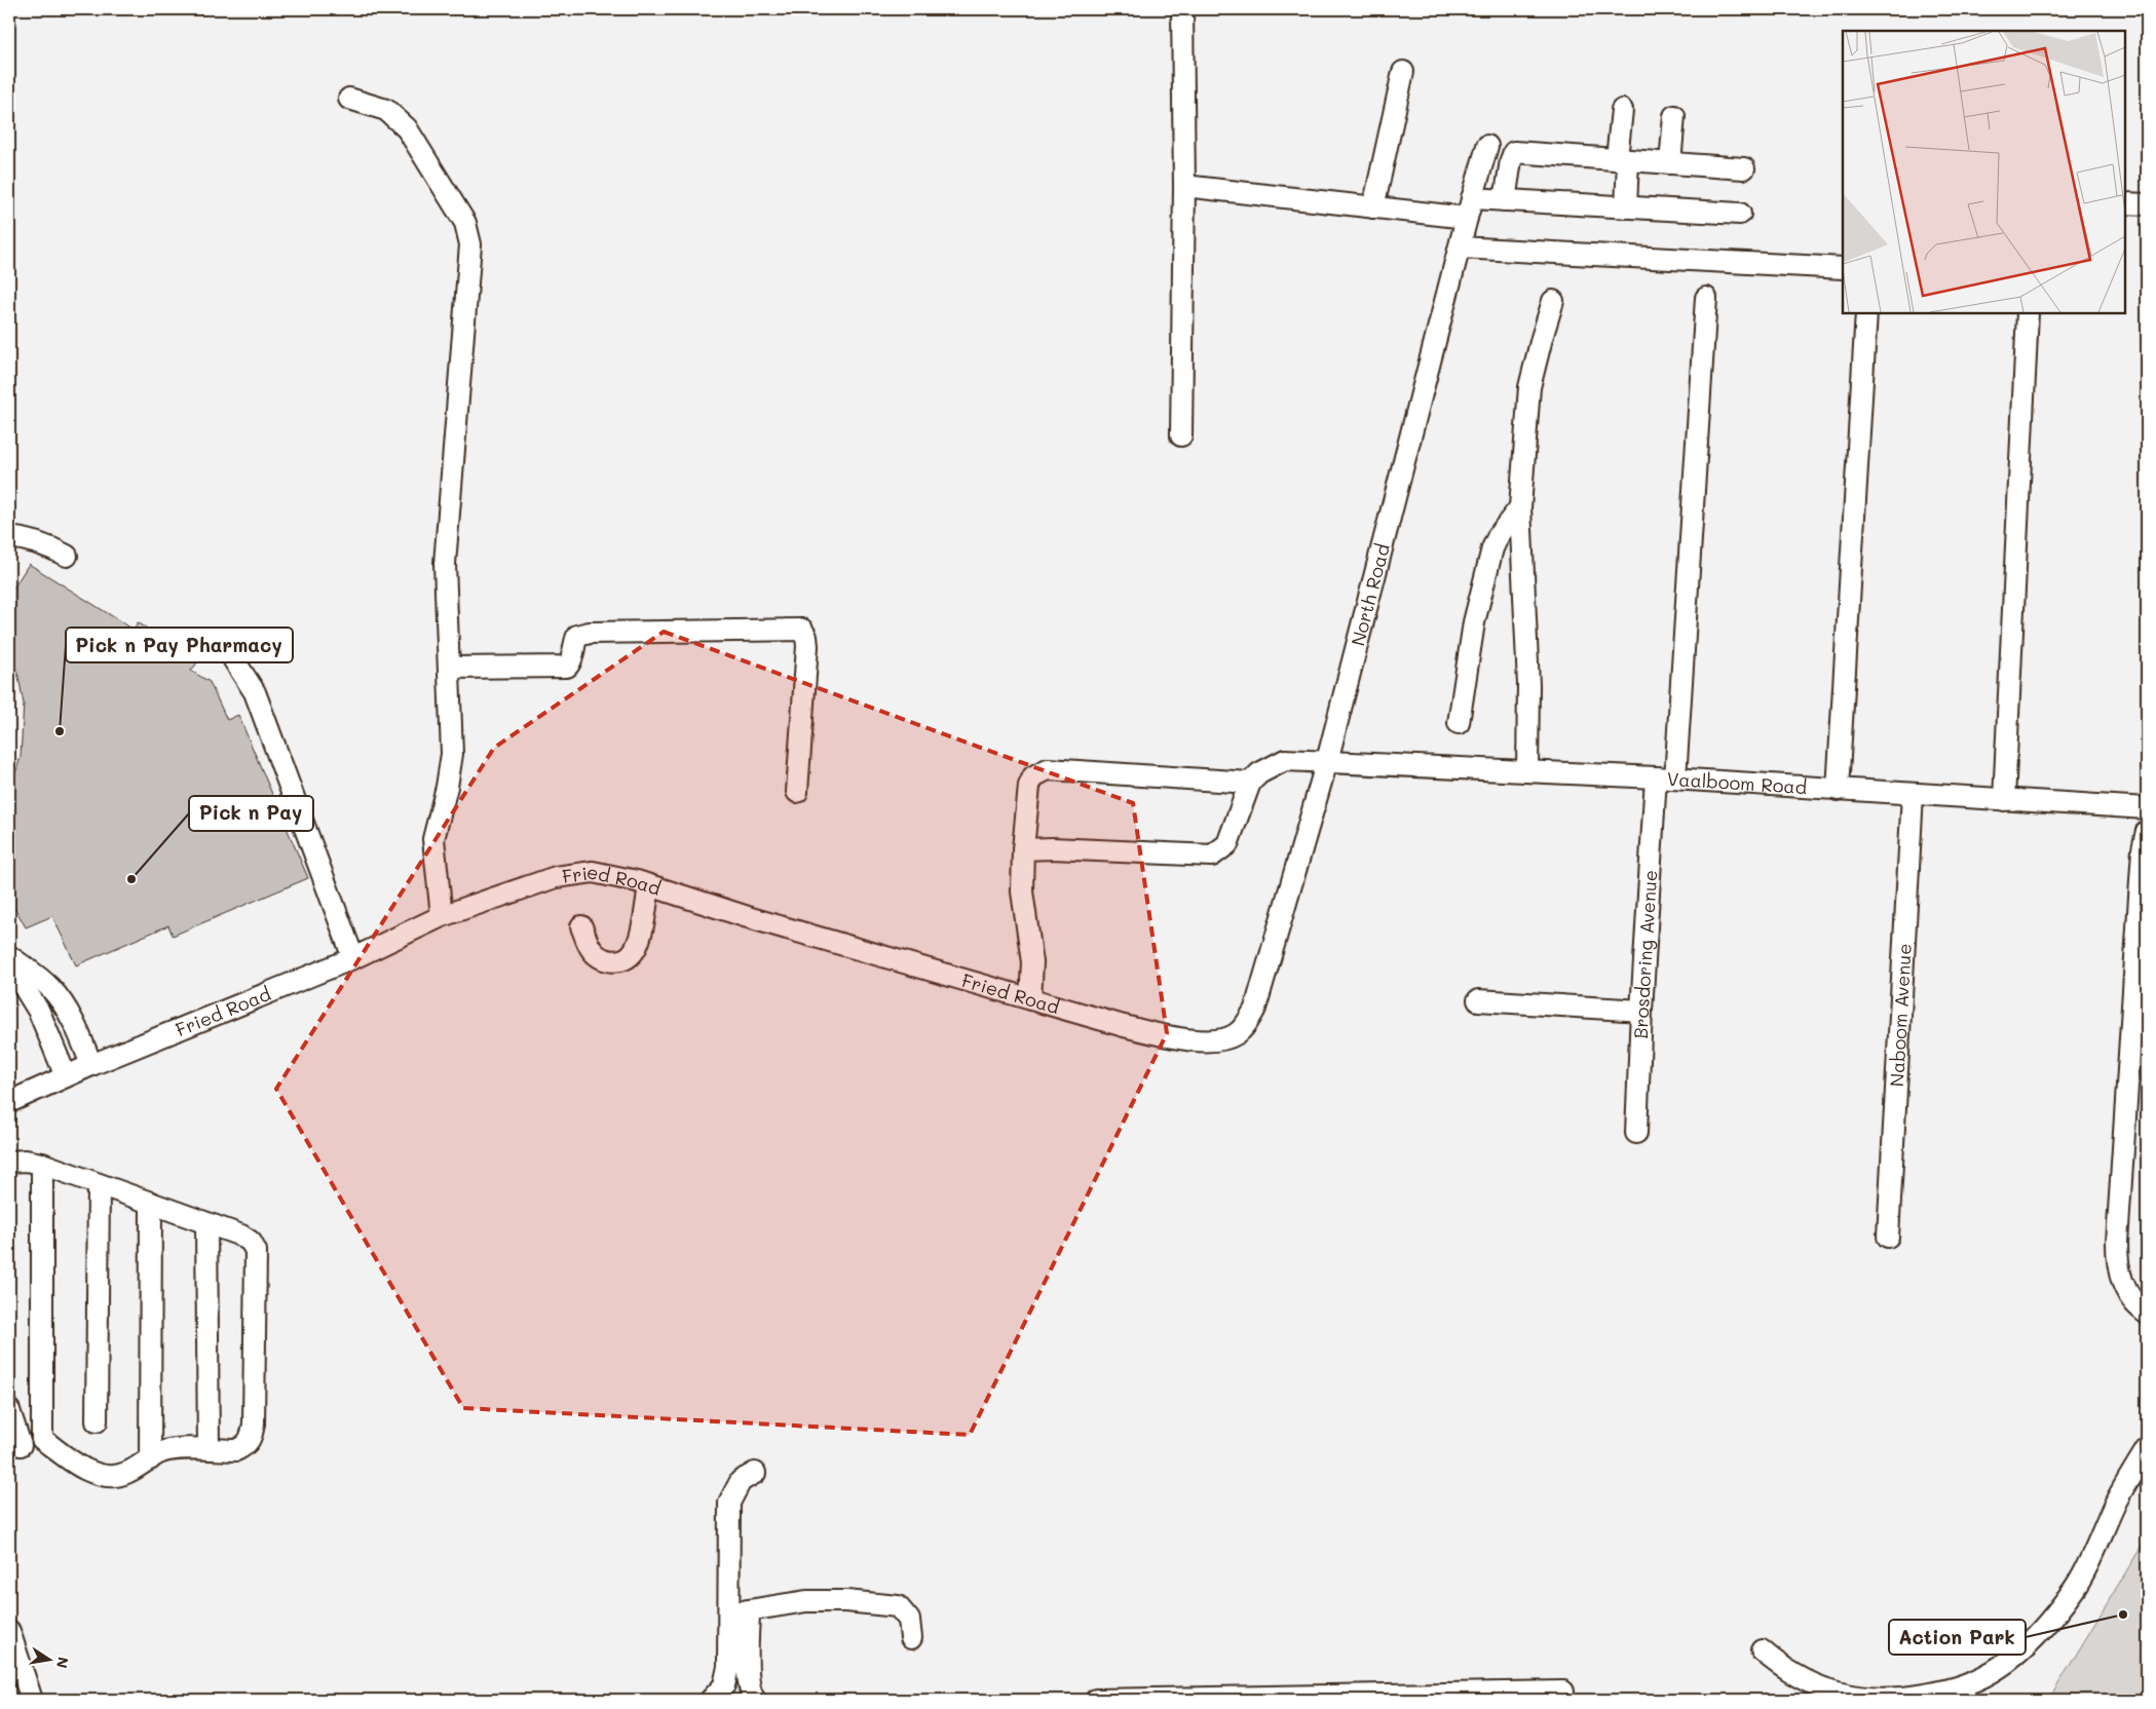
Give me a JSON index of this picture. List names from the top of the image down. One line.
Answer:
{"streets":{"street":["North Road","Vaalboom Road","Fried Road","Brosdoring Avenue","Naboom Avenue"]},"crossings":[["North Road","Vaalboom Road"],["North Road","Fried Road"],["Vaalboom Road","Brosdoring Avenue"],["Vaalboom Road","Naboom Avenue"]],"places":["Pick n Pay Pharmacy","Pick n Pay","Action Park"],"north":"right"}
